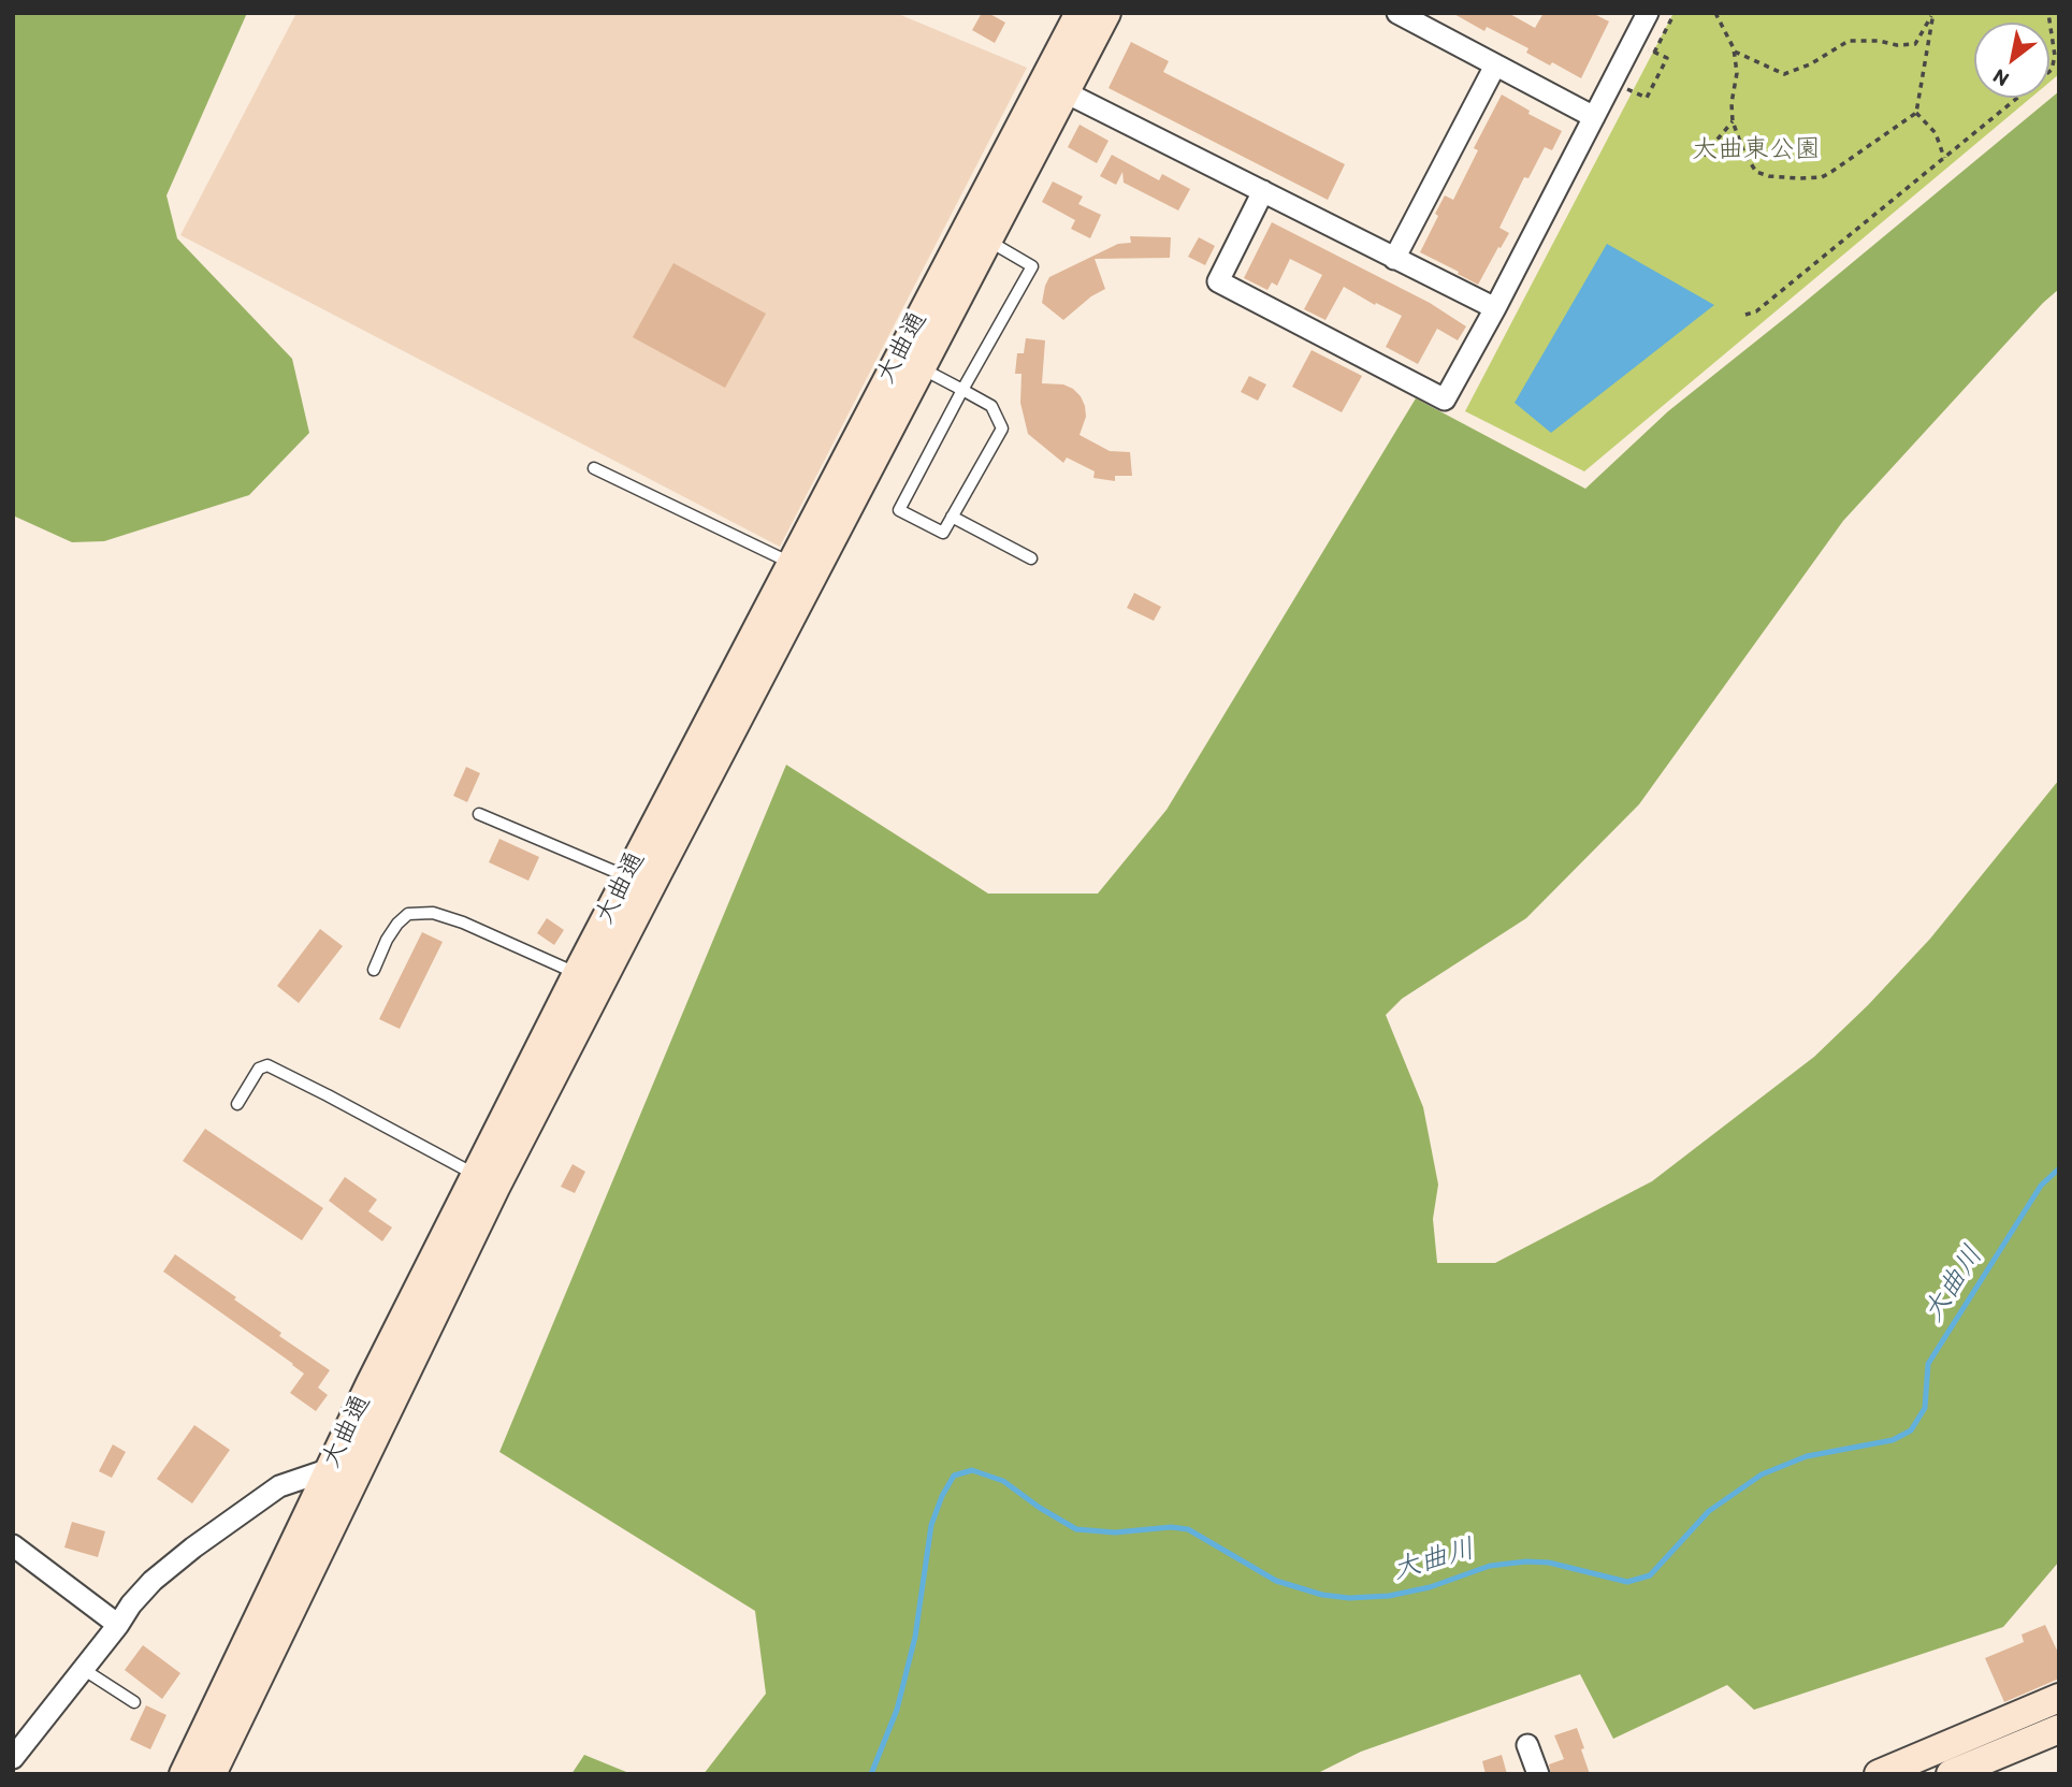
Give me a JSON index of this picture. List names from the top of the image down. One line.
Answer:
{"streets":{"street":["大曲通"]},"water":["大曲川"],"parks":["大曲東公園"],"north":"bottom left"}
